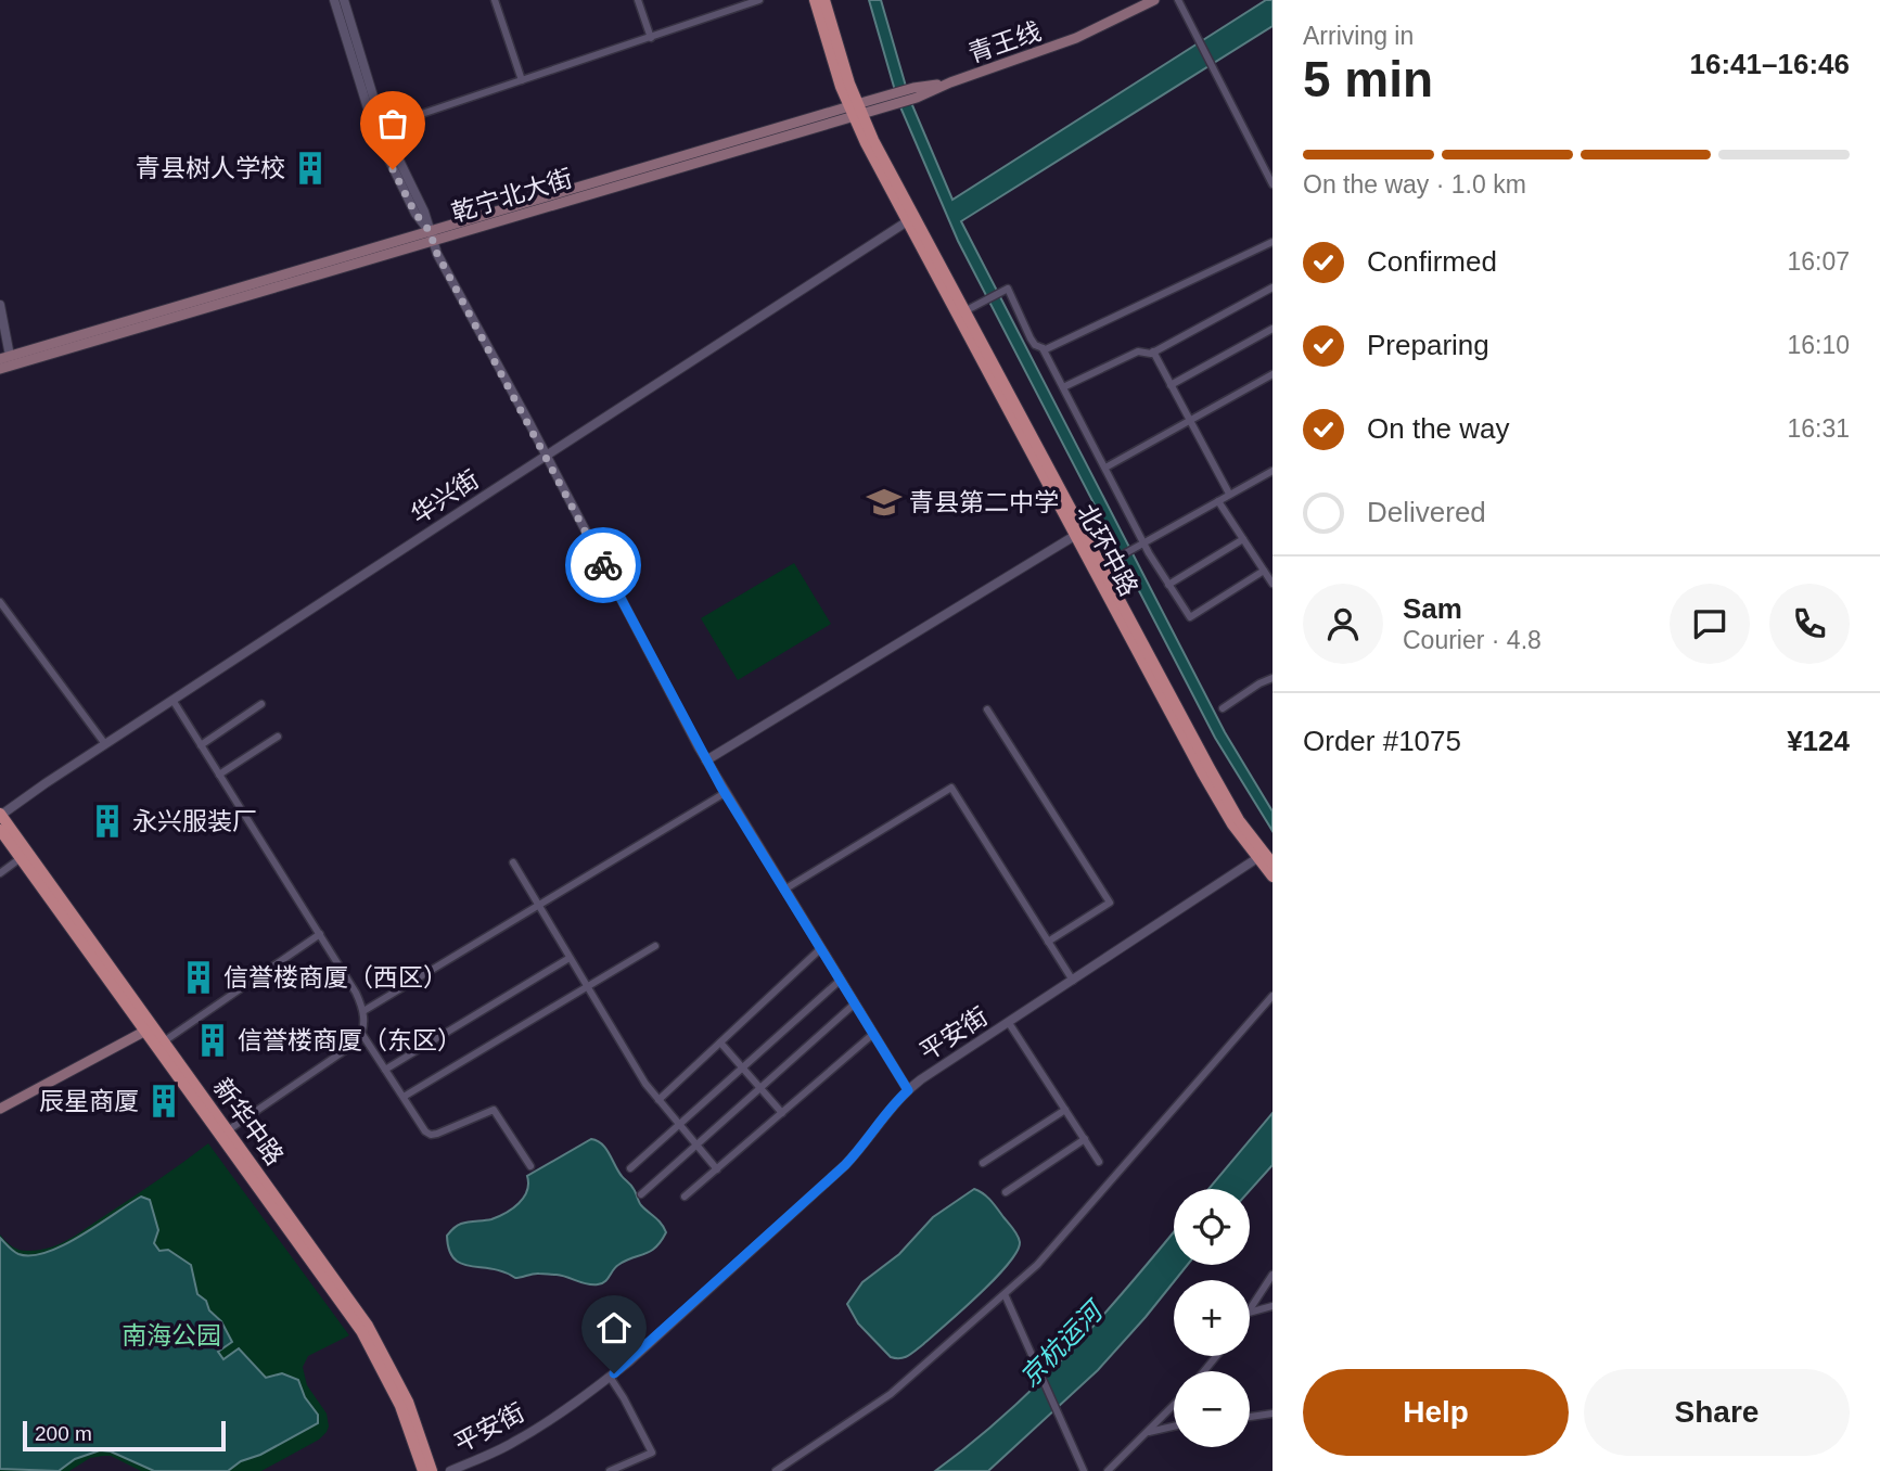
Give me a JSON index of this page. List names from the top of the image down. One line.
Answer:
{"streets":{"main road":["青王线","乾宁北大街","北环中路","新华中路"],"street":["华兴街","平安街"]},"crossings":[["青王线","乾宁北大街"],["乾宁北大街","北环中路"],["华兴街","北环中路"],["华兴街","新华中路"],["北环中路","平安街"]],"water":["京杭运河"],"parks":["南海公园"],"places":{"building":["青县树人学校","永兴服装厂","信誉楼商厦（西区）","信誉楼商厦（东区）","辰星商厦"],"school or university":["青县第二中学"]},"scale_bar":"200 m","page":{"heading":["5 min","Arriving in","16:41–16:46"],"panel":["Sam","Courier · 4.8","Order #1075","¥124"],"bar":"On the way · 1.0 km","list":[["Confirmed","16:07"],["Preparing","16:10"],["On the way","16:31"],"Delivered"],"map_buttons":["+","−"],"buttons":["Help","Share"],"scale":"200 m"}}
